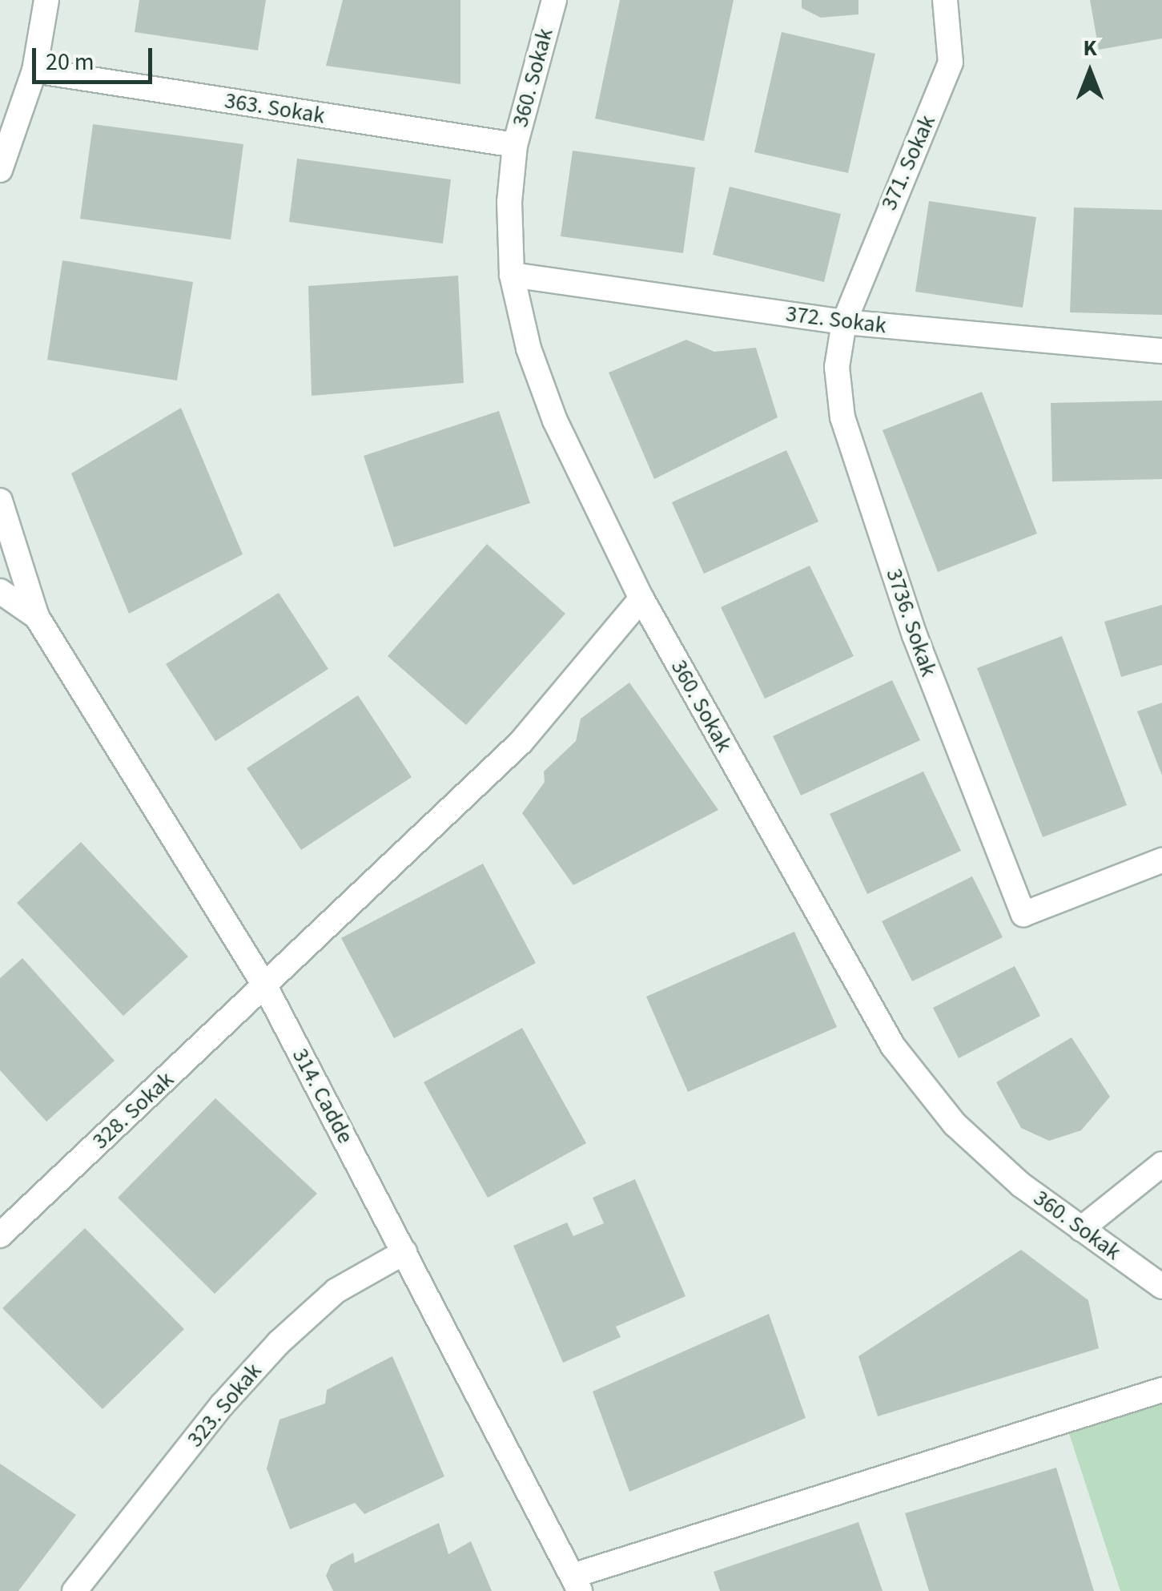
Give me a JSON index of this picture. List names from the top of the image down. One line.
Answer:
{"streets":{"street":["360. Sokak","363. Sokak","371. Sokak","372. Sokak","3736. Sokak","314. Cadde","328. Sokak","323. Sokak"]},"crossings":[["360. Sokak","363. Sokak"],["360. Sokak","372. Sokak"],["360. Sokak","328. Sokak"],["371. Sokak","372. Sokak"],["371. Sokak","3736. Sokak"],["372. Sokak","3736. Sokak"],["314. Cadde","328. Sokak"],["314. Cadde","323. Sokak"]],"scale_bar":"20 m","north":"top"}
